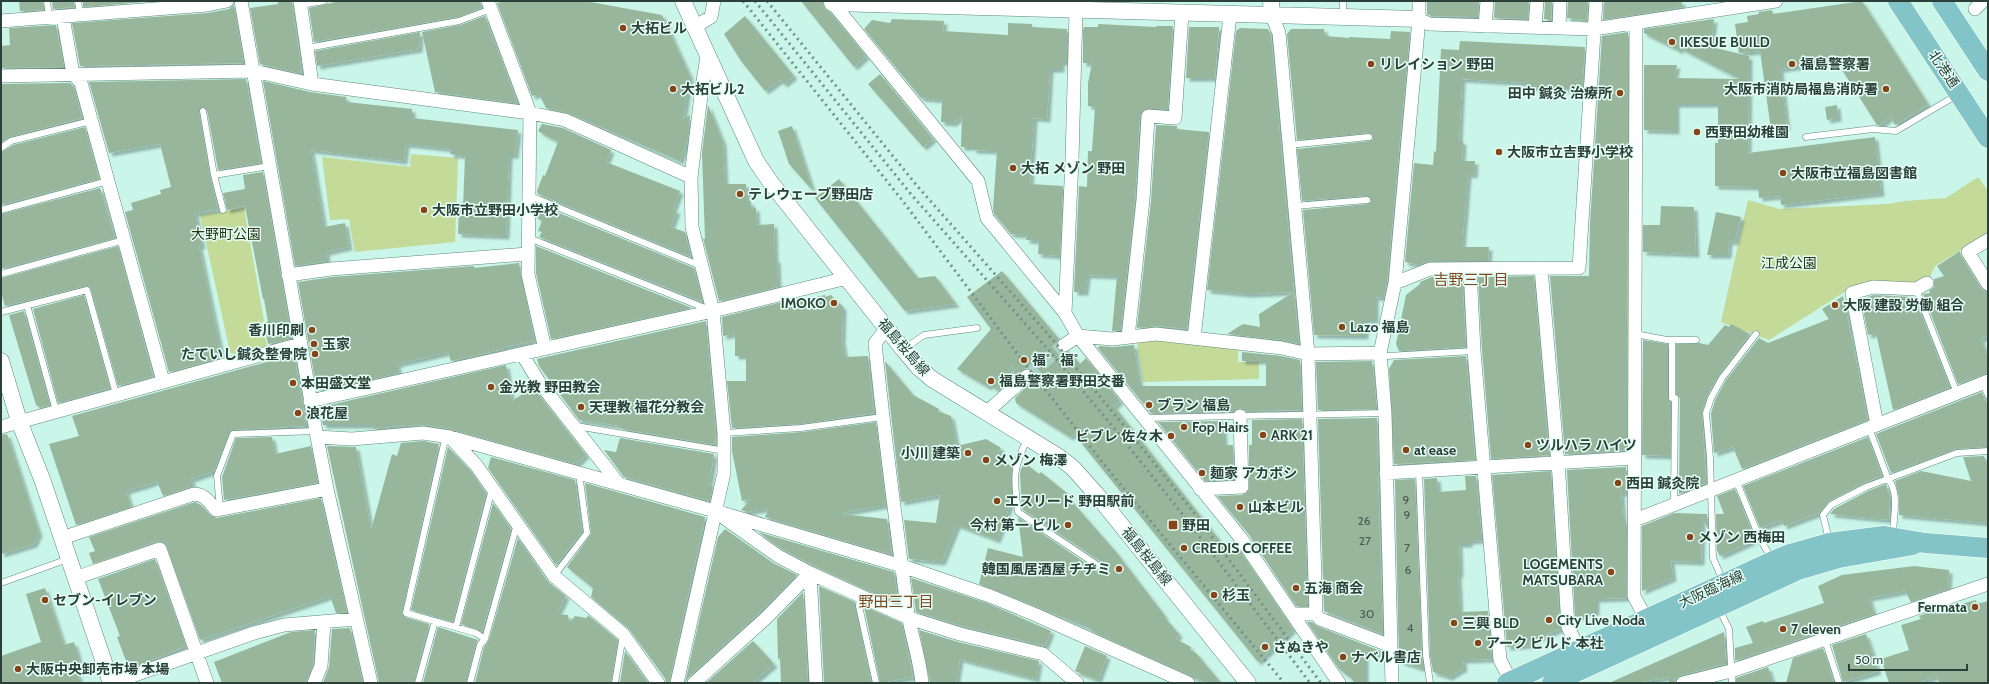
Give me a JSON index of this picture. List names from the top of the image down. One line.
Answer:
{"streets":{"main road":["北港通","大阪臨海線"],"street":["福島桜島線"]},"districts":["吉野三丁目","野田三丁目"],"parks":["大野町公園","江成公園"],"places":{"other":["大拓ビル","IKESUE BUILD","リレイション 野田","福島警察署","大拓ビル2","大阪市消防局福島消防署","田中 鍼灸 治療所","西野田幼稚園","大阪市立吉野小学校","大拓 メゾン 野田","大阪市立福島図書館","テレウェーブ野田店","大阪市立野田小学校","IMOKO","大阪 建設 労働 組合","Lazo 福島","香川印刷","玉家","たていし鍼灸整骨院","福゜福゜","福島警察署野田交番","本田盛文堂","金光教 野田教会","ブラン 福島","天理教 福花分教会","浪花屋","Fop Hairs","ARK 21","ビブレ 佐々木","ツルハラ ハイツ","at ease","小川 建築","メゾン 梅澤","麺家 アカボシ","西田 鍼灸院","エスリード 野田駅前","山本ビル","今村 第一 ビル","メゾン 西梅田","CREDIS COFFEE","韓国風居酒屋 チヂミ","LOGEMENTS MATSUBARA","五海 商会","杉玉","セブン-イレブン","Fermata","City Live Noda","三興 BLD","7 eleven","アーク ビルド 本社","さぬきや","ナベル書店","大阪中央卸売市場 本場"],"transit":["野田"]},"house_numbers":["9","9","26","27","7","6","30","4"],"scale_bar":"50 m"}
